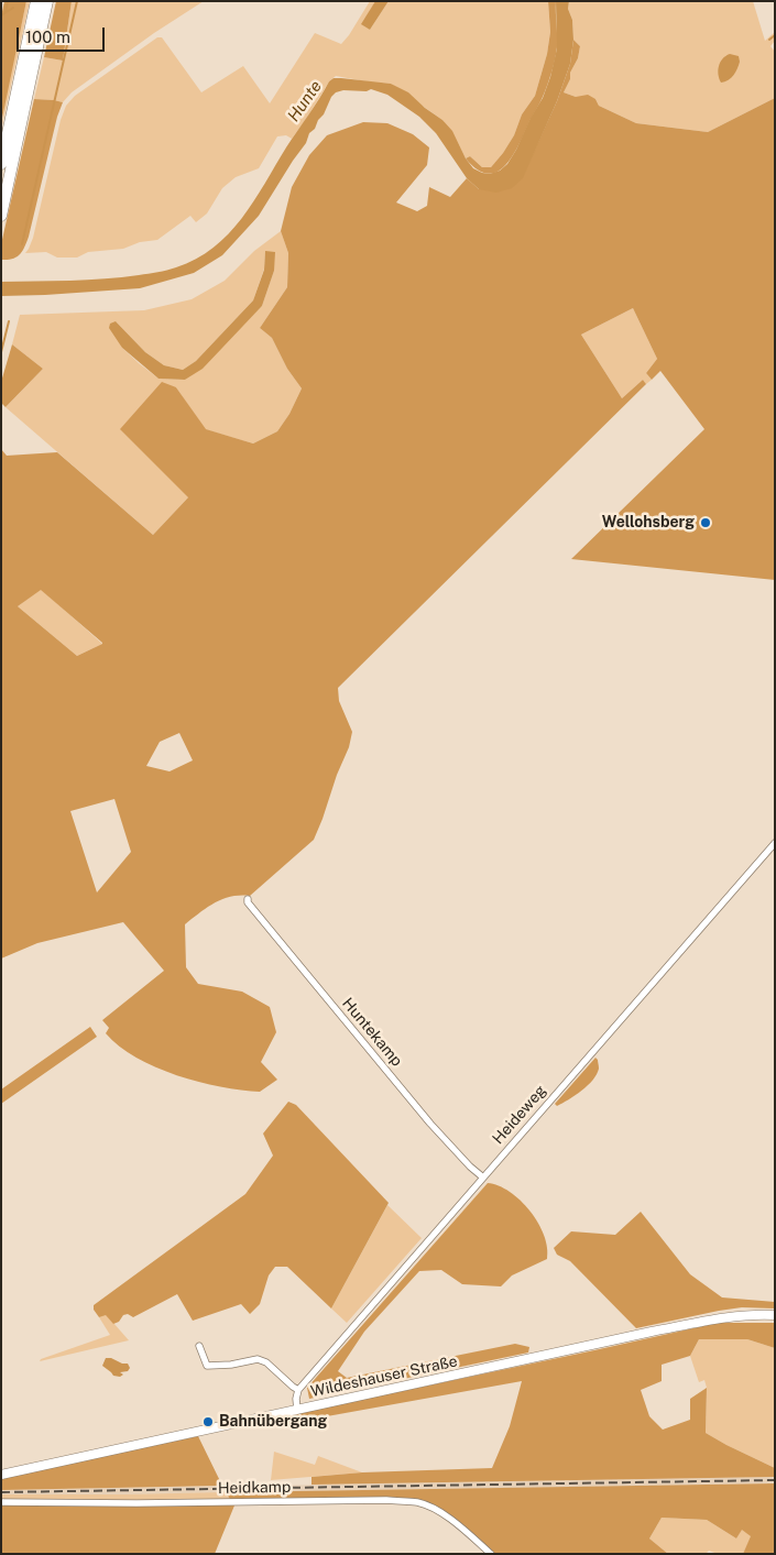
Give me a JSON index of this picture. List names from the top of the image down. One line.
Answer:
{"streets":{"main road":["Wildeshauser Straße"],"street":["Huntekamp","Heideweg","Heidkamp"]},"crossings":[["Huntekamp","Heideweg"]],"water":["Hunte"],"places":["Wellohsberg","Bahnübergang"],"scale_bar":"100 m"}
